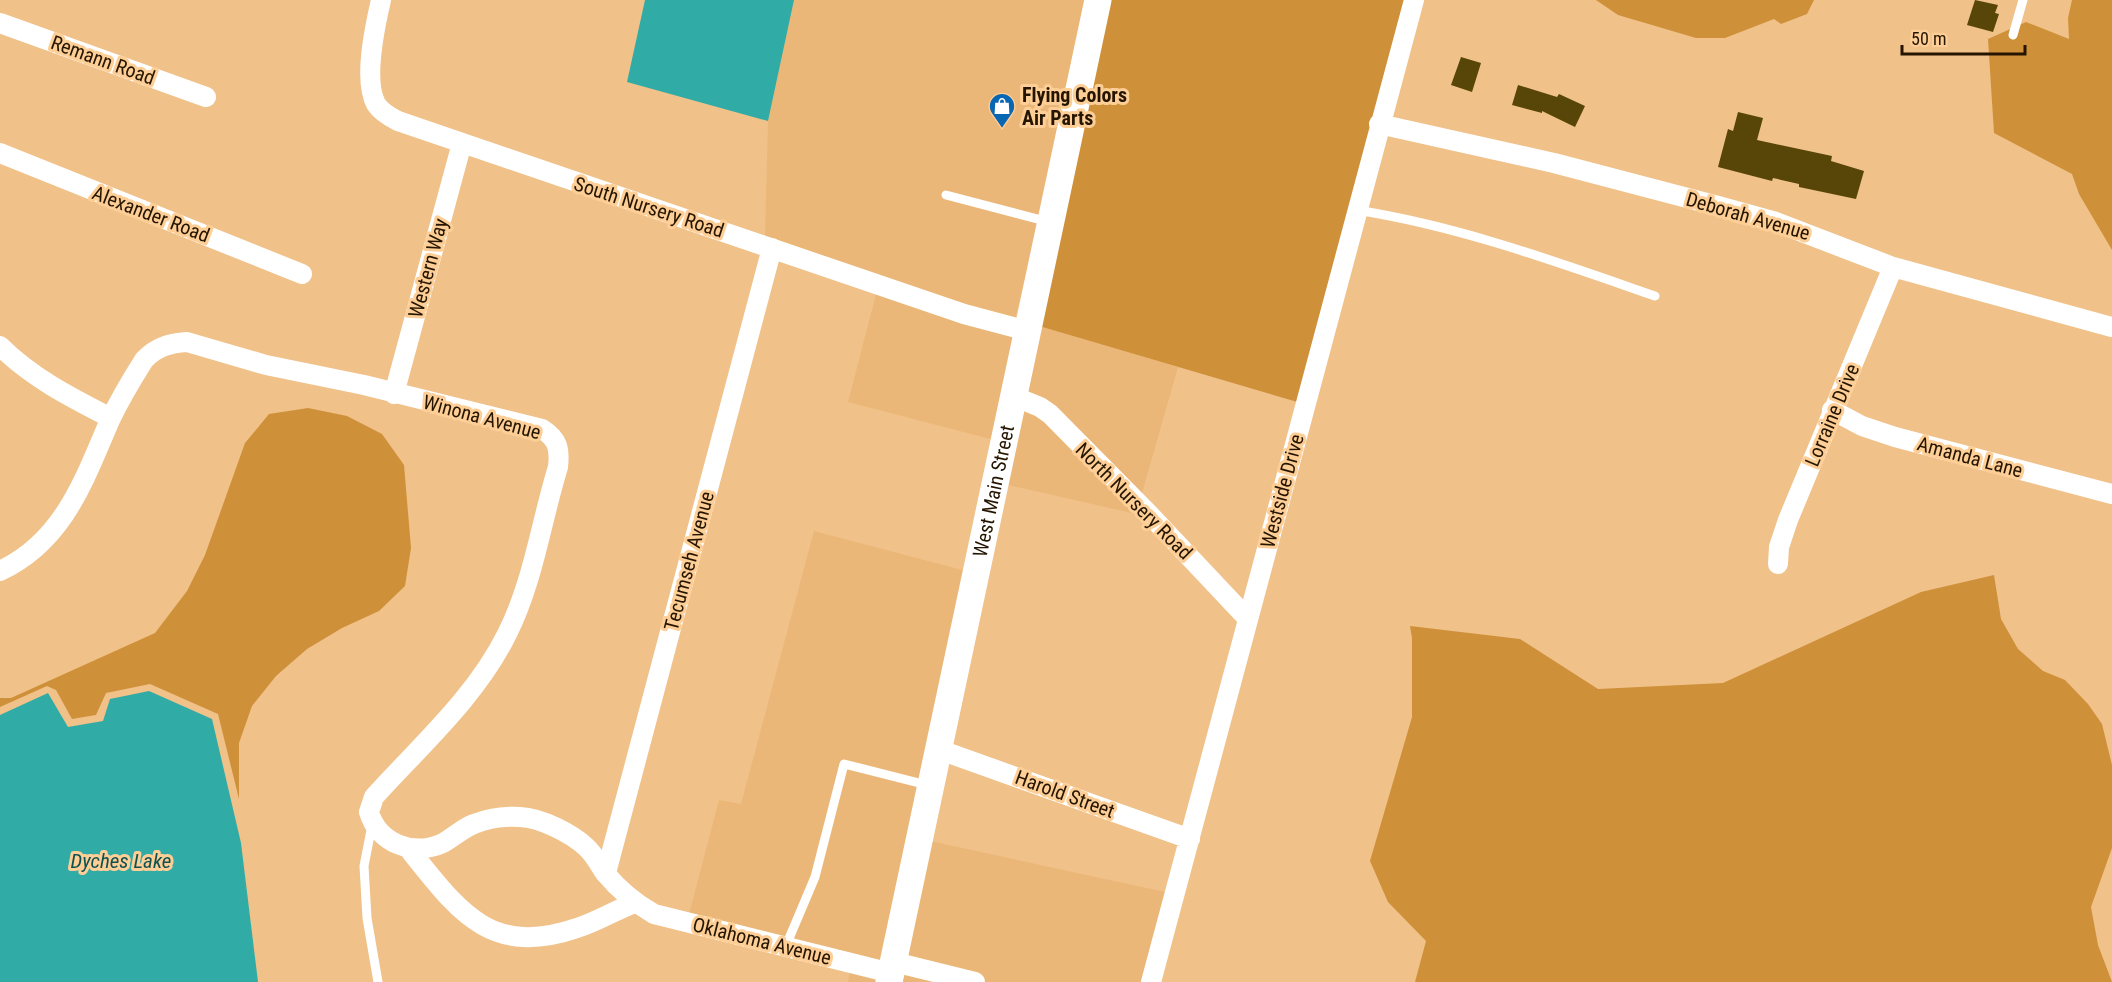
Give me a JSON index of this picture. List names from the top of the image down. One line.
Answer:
{"streets":{"main road":["West Main Street"],"street":["Remann Road","South Nursery Road","Alexander Road","Deborah Avenue","Western Way","Lorraine Drive","Winona Avenue","Amanda Lane","Westside Drive","North Nursery Road","Tecumseh Avenue","Harold Street","Oklahoma Avenue"]},"crossings":[["South Nursery Road","Western Way"],["South Nursery Road","West Main Street"],["South Nursery Road","Tecumseh Avenue"],["Deborah Avenue","Lorraine Drive"],["Deborah Avenue","Westside Drive"],["Western Way","Winona Avenue"],["Lorraine Drive","Amanda Lane"],["West Main Street","North Nursery Road"],["West Main Street","Harold Street"],["West Main Street","Oklahoma Avenue"],["Westside Drive","North Nursery Road"],["Westside Drive","Harold Street"]],"water":["Dyches Lake"],"places":{"shop":["Flying Colors Air Parts"]},"scale_bar":"50 m"}
